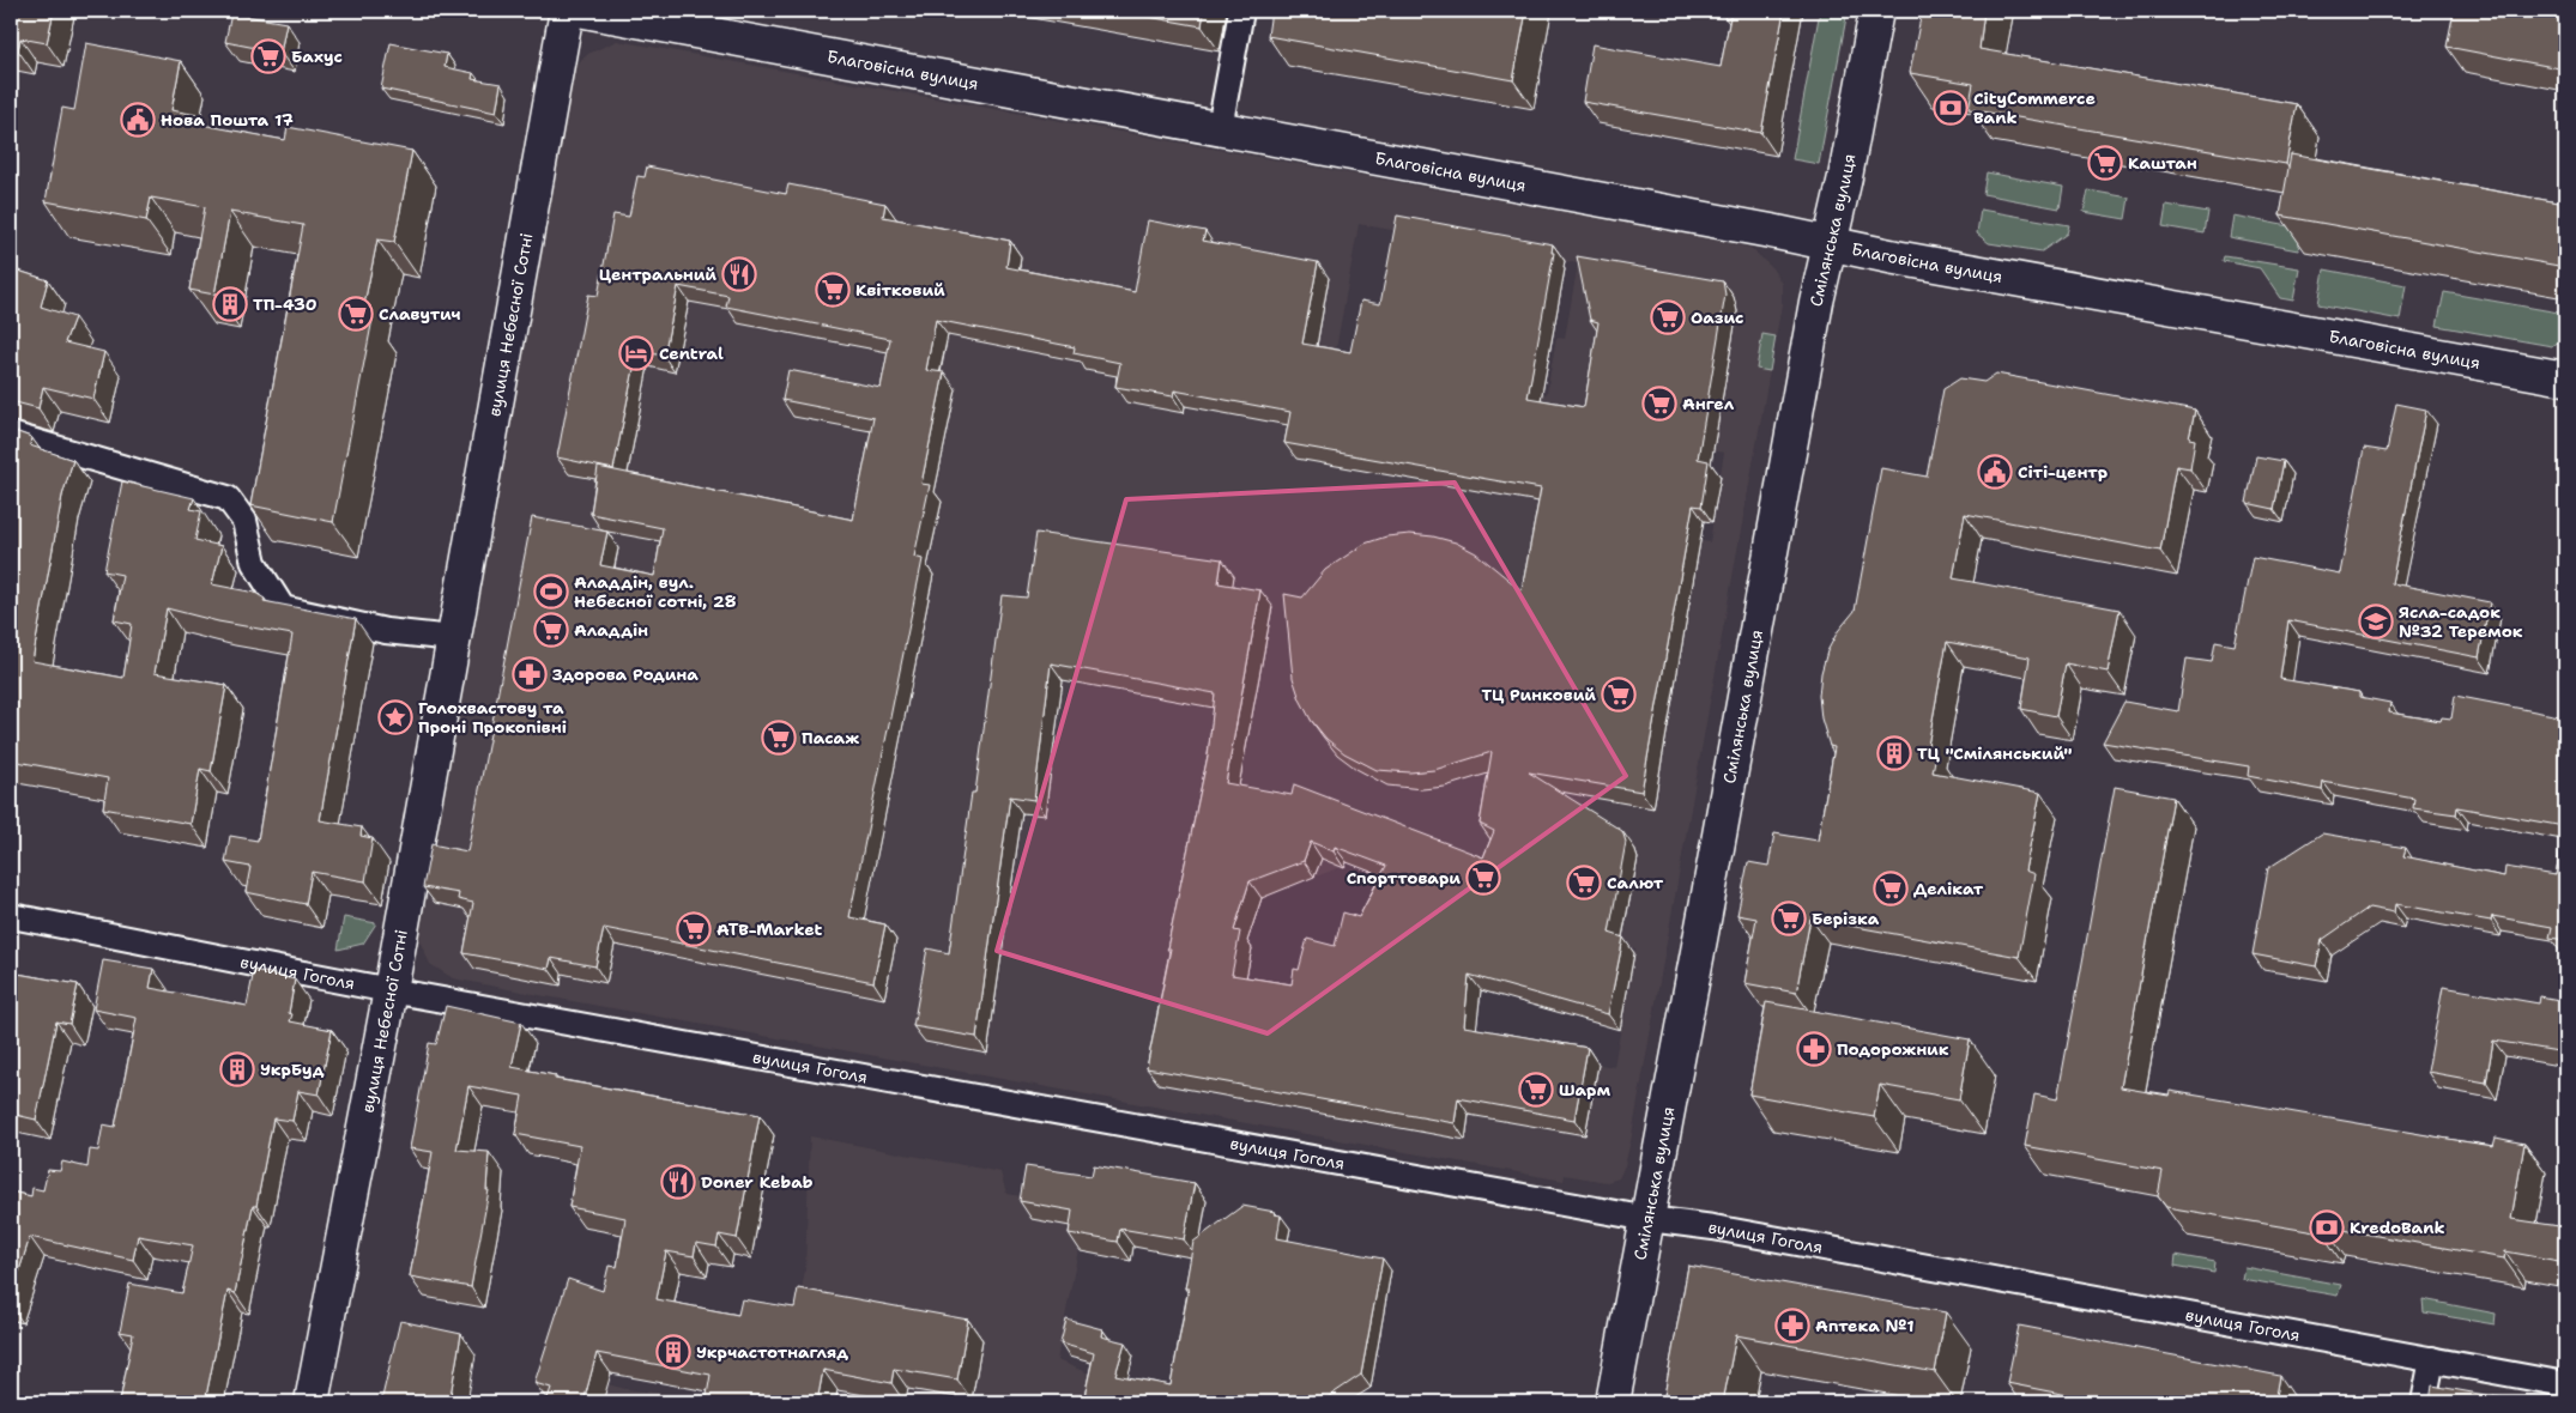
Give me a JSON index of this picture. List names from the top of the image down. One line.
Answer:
{"streets":{"main road":["Благовісна вулиця","Смілянська вулиця","вулиця Небесної Сотні"],"street":["вулиця Гоголя"]},"crossings":[["Благовісна вулиця","Смілянська вулиця"],["Смілянська вулиця","вулиця Гоголя"],["вулиця Небесної Сотні","вулиця Гоголя"]],"places":{"supermarket":["Бахус","Каштан","Квітковий","Славутич","Оазис","Ангел","Аладдін","ТЦ Ринковий","Пасаж","Спорттовари","Салют","Делікат","Берізка","ATB-Market","Шарм"],"bank":["CityCommerce Bank","KredoBank"],"public building":["Нова Пошта 17","Сіті-центр"],"restaurant":["Центральний","Doner Kebab"],"building":["ТП-430","ТЦ \"Смілянський\"","УкрБуд","Укрчастотнагляд"],"hotel":["Central"],"sports":["Аладдін, вул. Небесної сотні, 28"],"school or university":["Ясла-садок №32 Теремок"],"pharmacy":["Здорова Родина","Подорожник","Аптека №1"],"place":["Голохвастову та Проні Прокопівні"]}}
